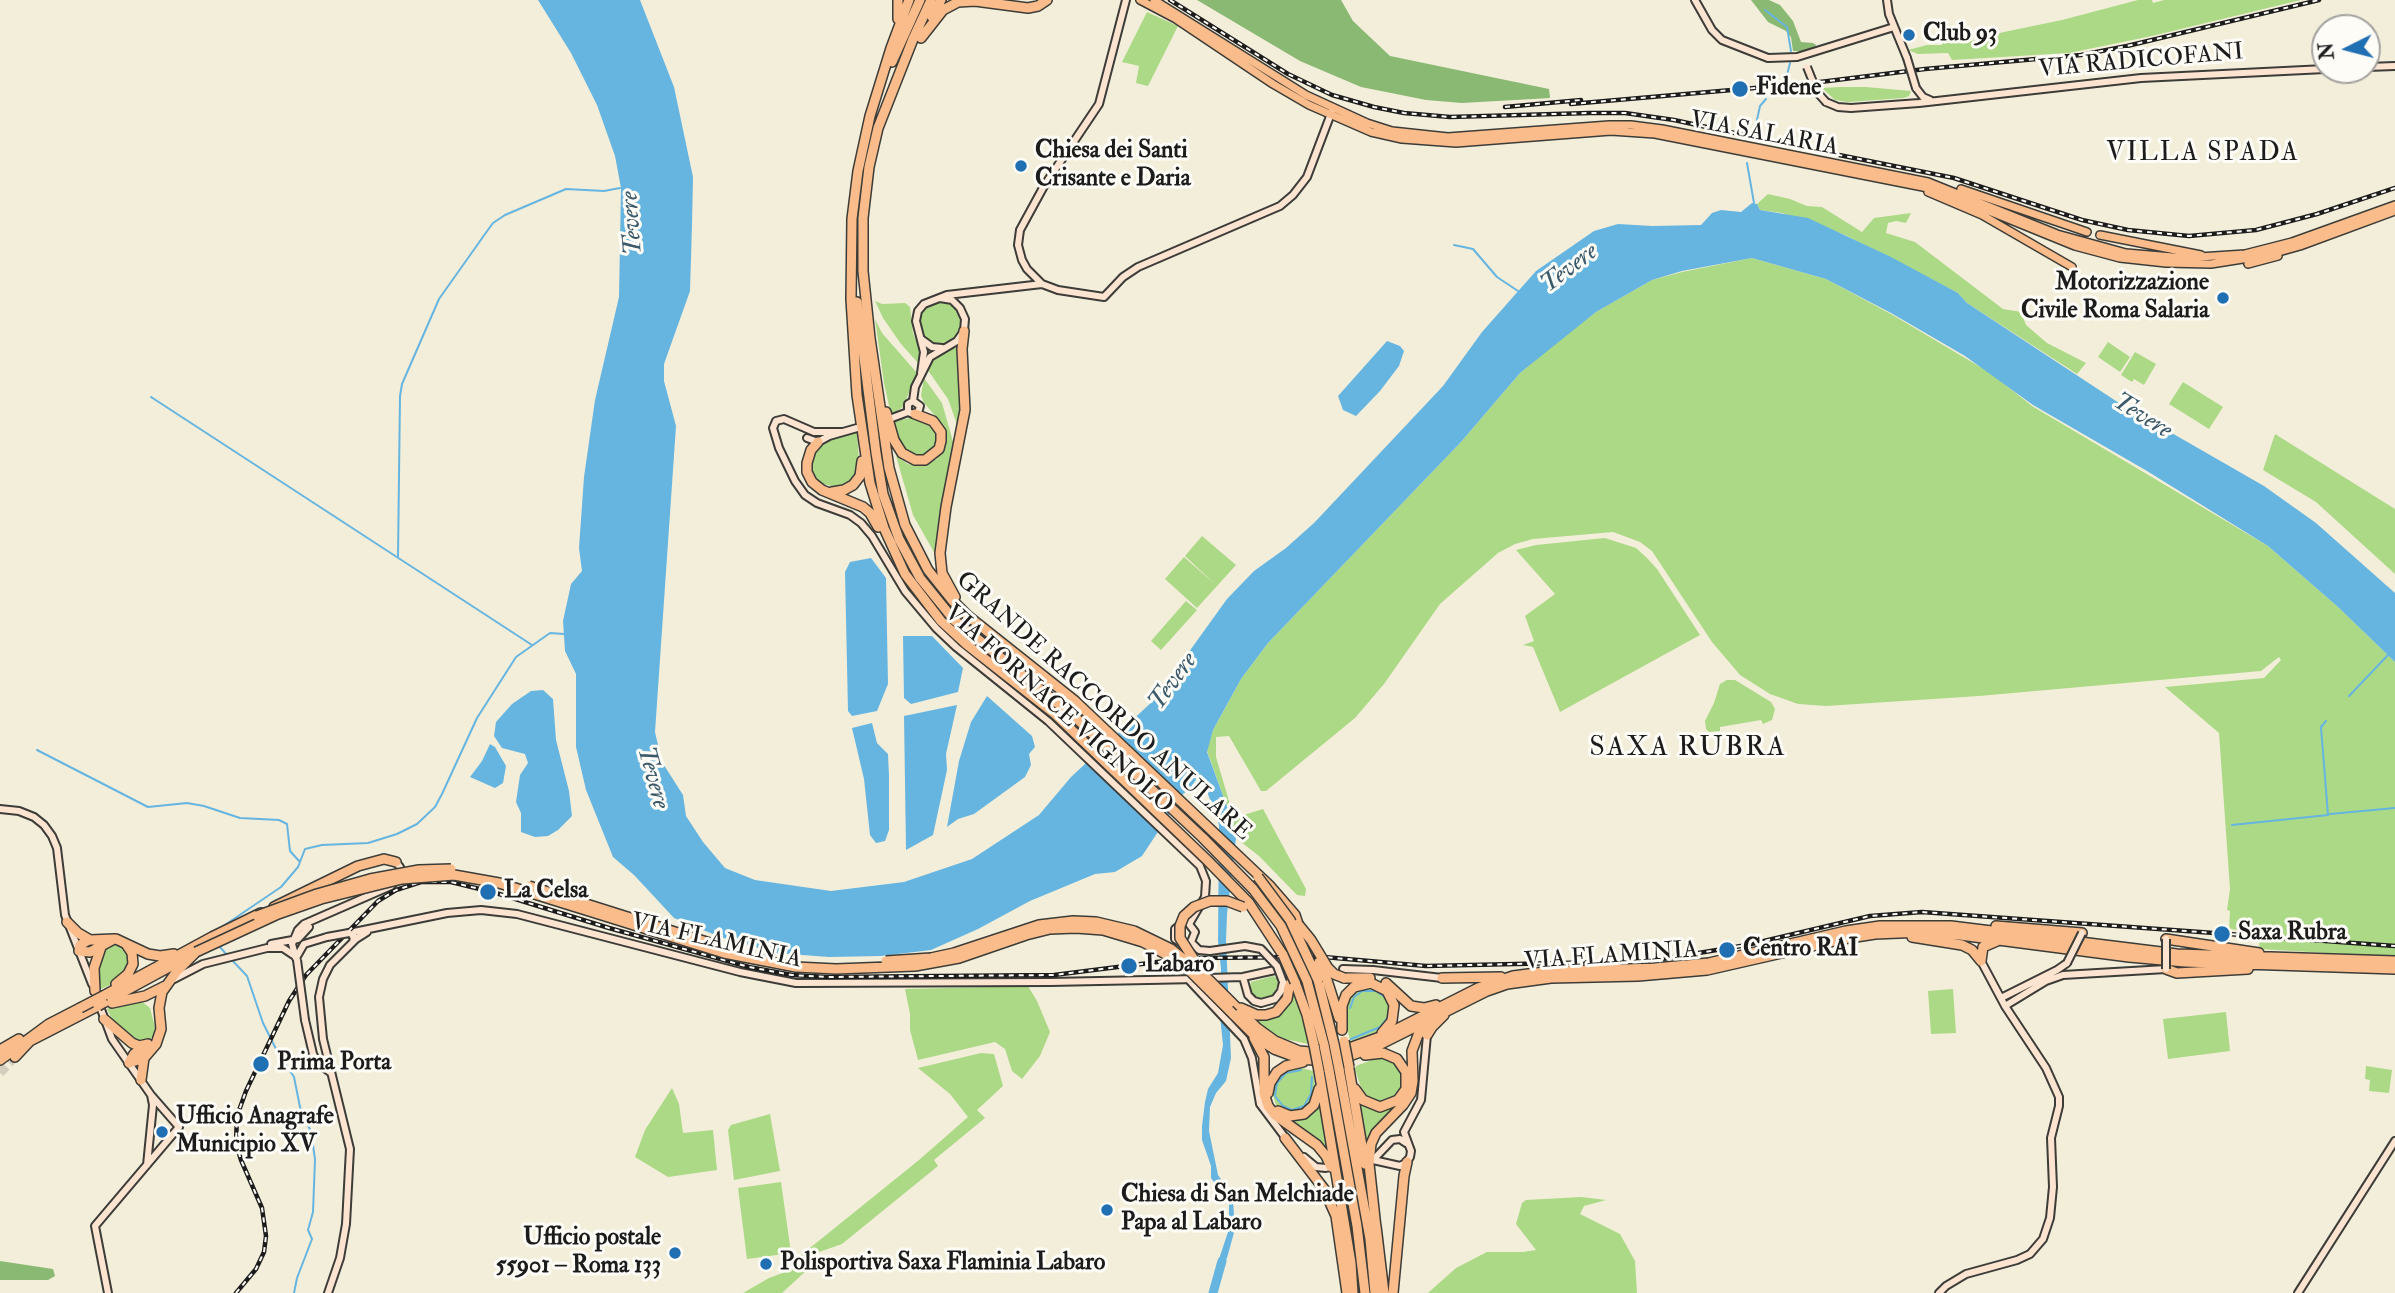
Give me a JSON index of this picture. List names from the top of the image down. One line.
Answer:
{"streets":{"highway":["GRANDE RACCORDO ANULARE","VIA FLAMINIA"],"main road":["VIA SALARIA"],"street":["VIA RADICOFANI","VIA FORNACE VIGNOLO"]},"crossings":[["GRANDE RACCORDO ANULARE","VIA FORNACE VIGNOLO"]],"districts":["VILLA SPADA","SAXA RUBRA"],"water":["Tevere"],"places":["Club 93","Fidene","Chiesa dei Santi Crisante e Daria","Motorizzazione Civile Roma Salaria","La Celsa","Saxa Rubra","Centro RAI","Labaro","Prima Porta","Ufficio Anagrafe Municipio XV","Chiesa di San Melchiade Papa al Labaro","Ufficio postale 55901 – Roma 133","Polisportiva Saxa Flaminia Labaro"],"north":"left"}
